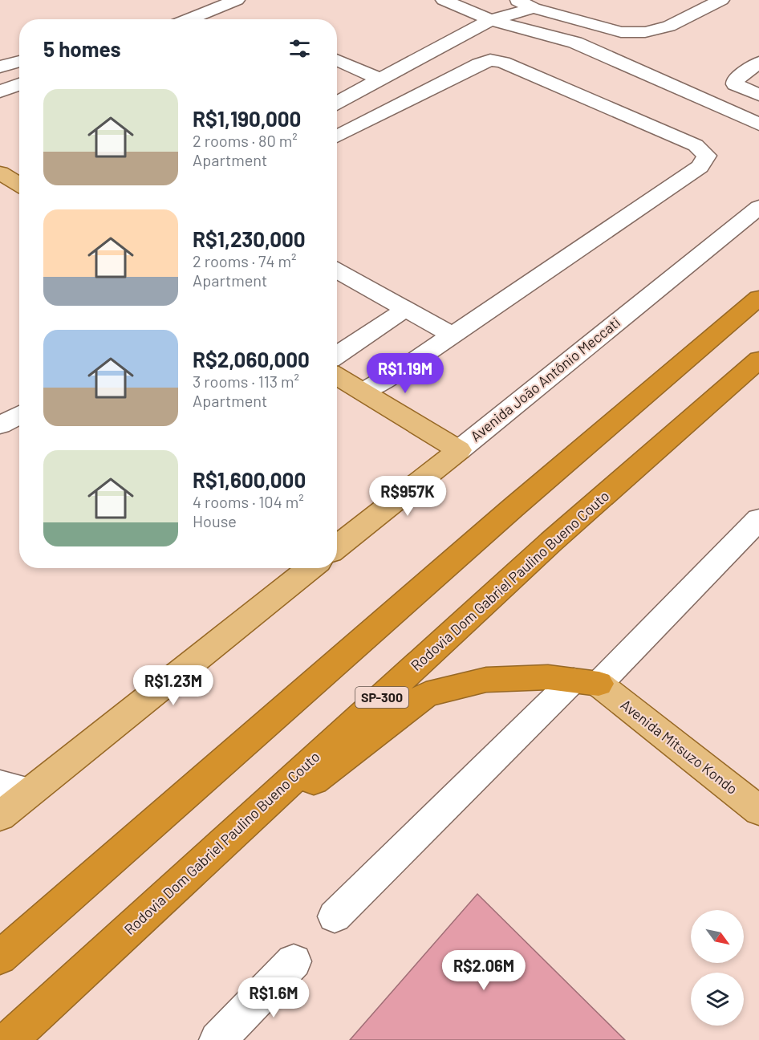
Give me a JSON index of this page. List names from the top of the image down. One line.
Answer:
{"streets":{"highway":["Rodovia Dom Gabriel Paulino Bueno Couto","SP-300"],"main road":["Avenida João Antônio Meccati","Avenida Mitsuzo Kondo"]},"north":"bottom right","page":{"heading":"5 homes","list":[{"name":"R$1,190,000","note":"2 rooms · 80 m² · Apartment"},{"name":"R$1,230,000","note":"2 rooms · 74 m² · Apartment"},{"name":"R$2,060,000","note":"3 rooms · 113 m² · Apartment"},{"name":"R$1,600,000","note":"4 rooms · 104 m² · House"}],"price":["R$1.19M","R$957K","R$1.23M","R$2.06M","R$1.6M"]}}
